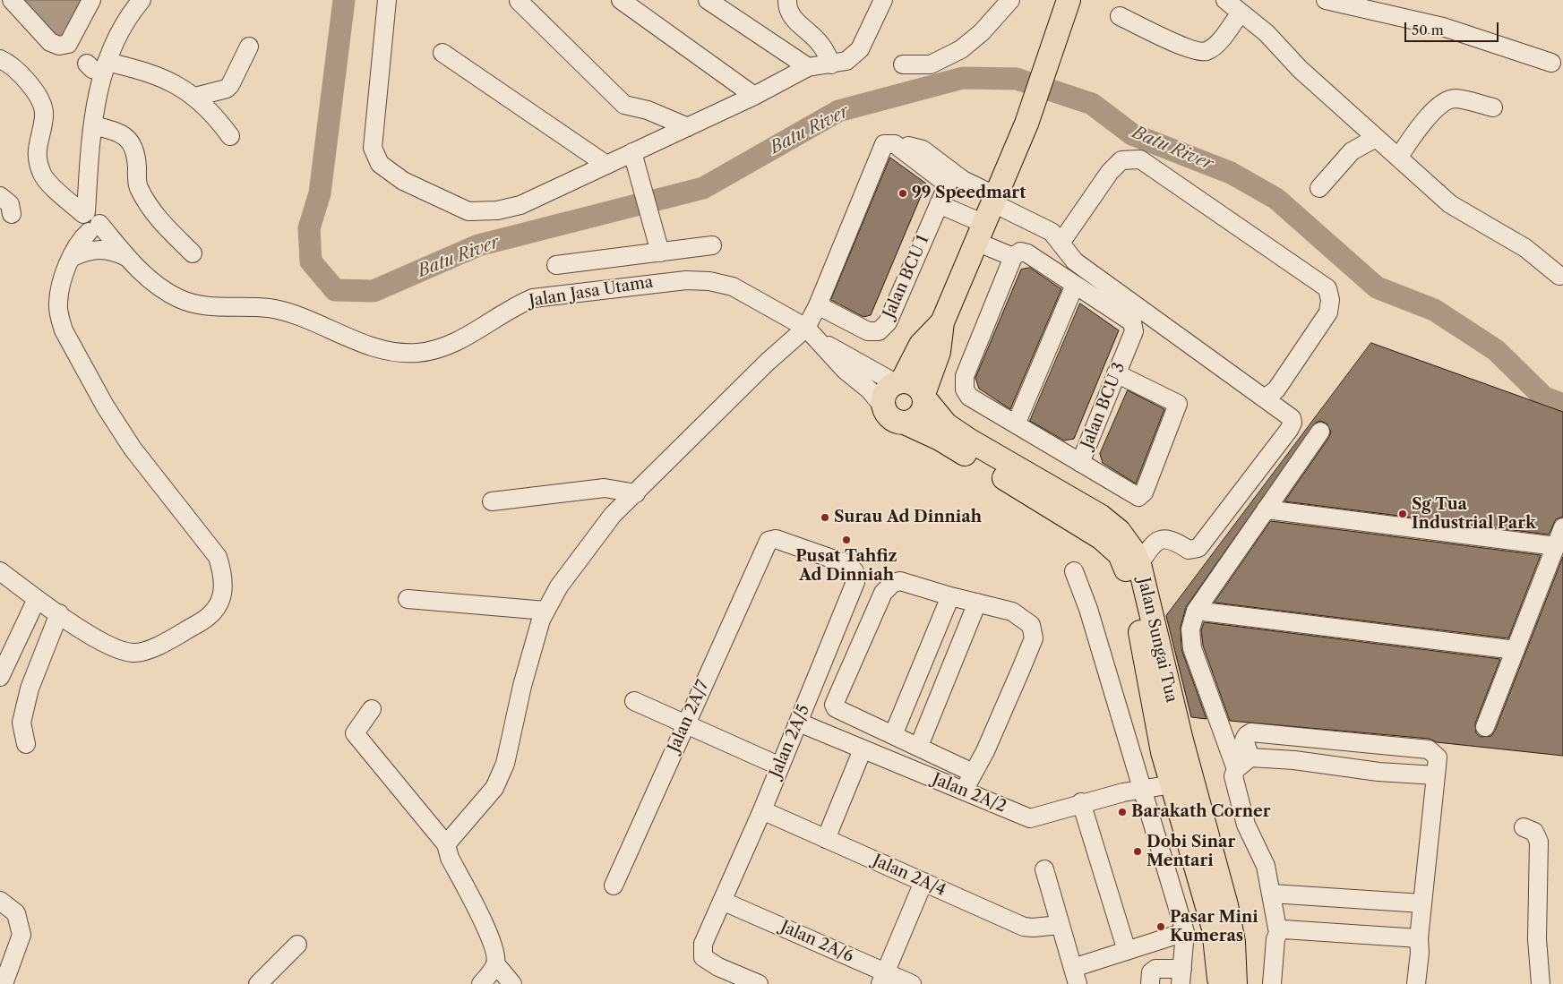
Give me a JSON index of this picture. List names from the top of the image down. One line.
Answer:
{"streets":{"main road":["Jalan Sungai Tua"],"street":["Jalan BCU 1","Jalan Jasa Utama","Jalan BCU 3","Jalan 2A/7","Jalan 2A/5","Jalan 2A/2","Jalan 2A/4","Jalan 2A/6"]},"crossings":[["Jalan Jasa Utama","Jalan Sungai Tua"],["Jalan Sungai Tua","Jalan 2A/2"],["Jalan 2A/7","Jalan 2A/5"],["Jalan 2A/5","Jalan 2A/2"],["Jalan 2A/5","Jalan 2A/4"],["Jalan 2A/5","Jalan 2A/6"]],"water":["Batu River"],"places":["99 Speedmart","Sg Tua Industrial Park","Surau Ad Dinniah","Pusat Tahfiz Ad Dinniah","Barakath Corner","Dobi Sinar Mentari","Pasar Mini Kumeras"],"scale_bar":"50 m"}
